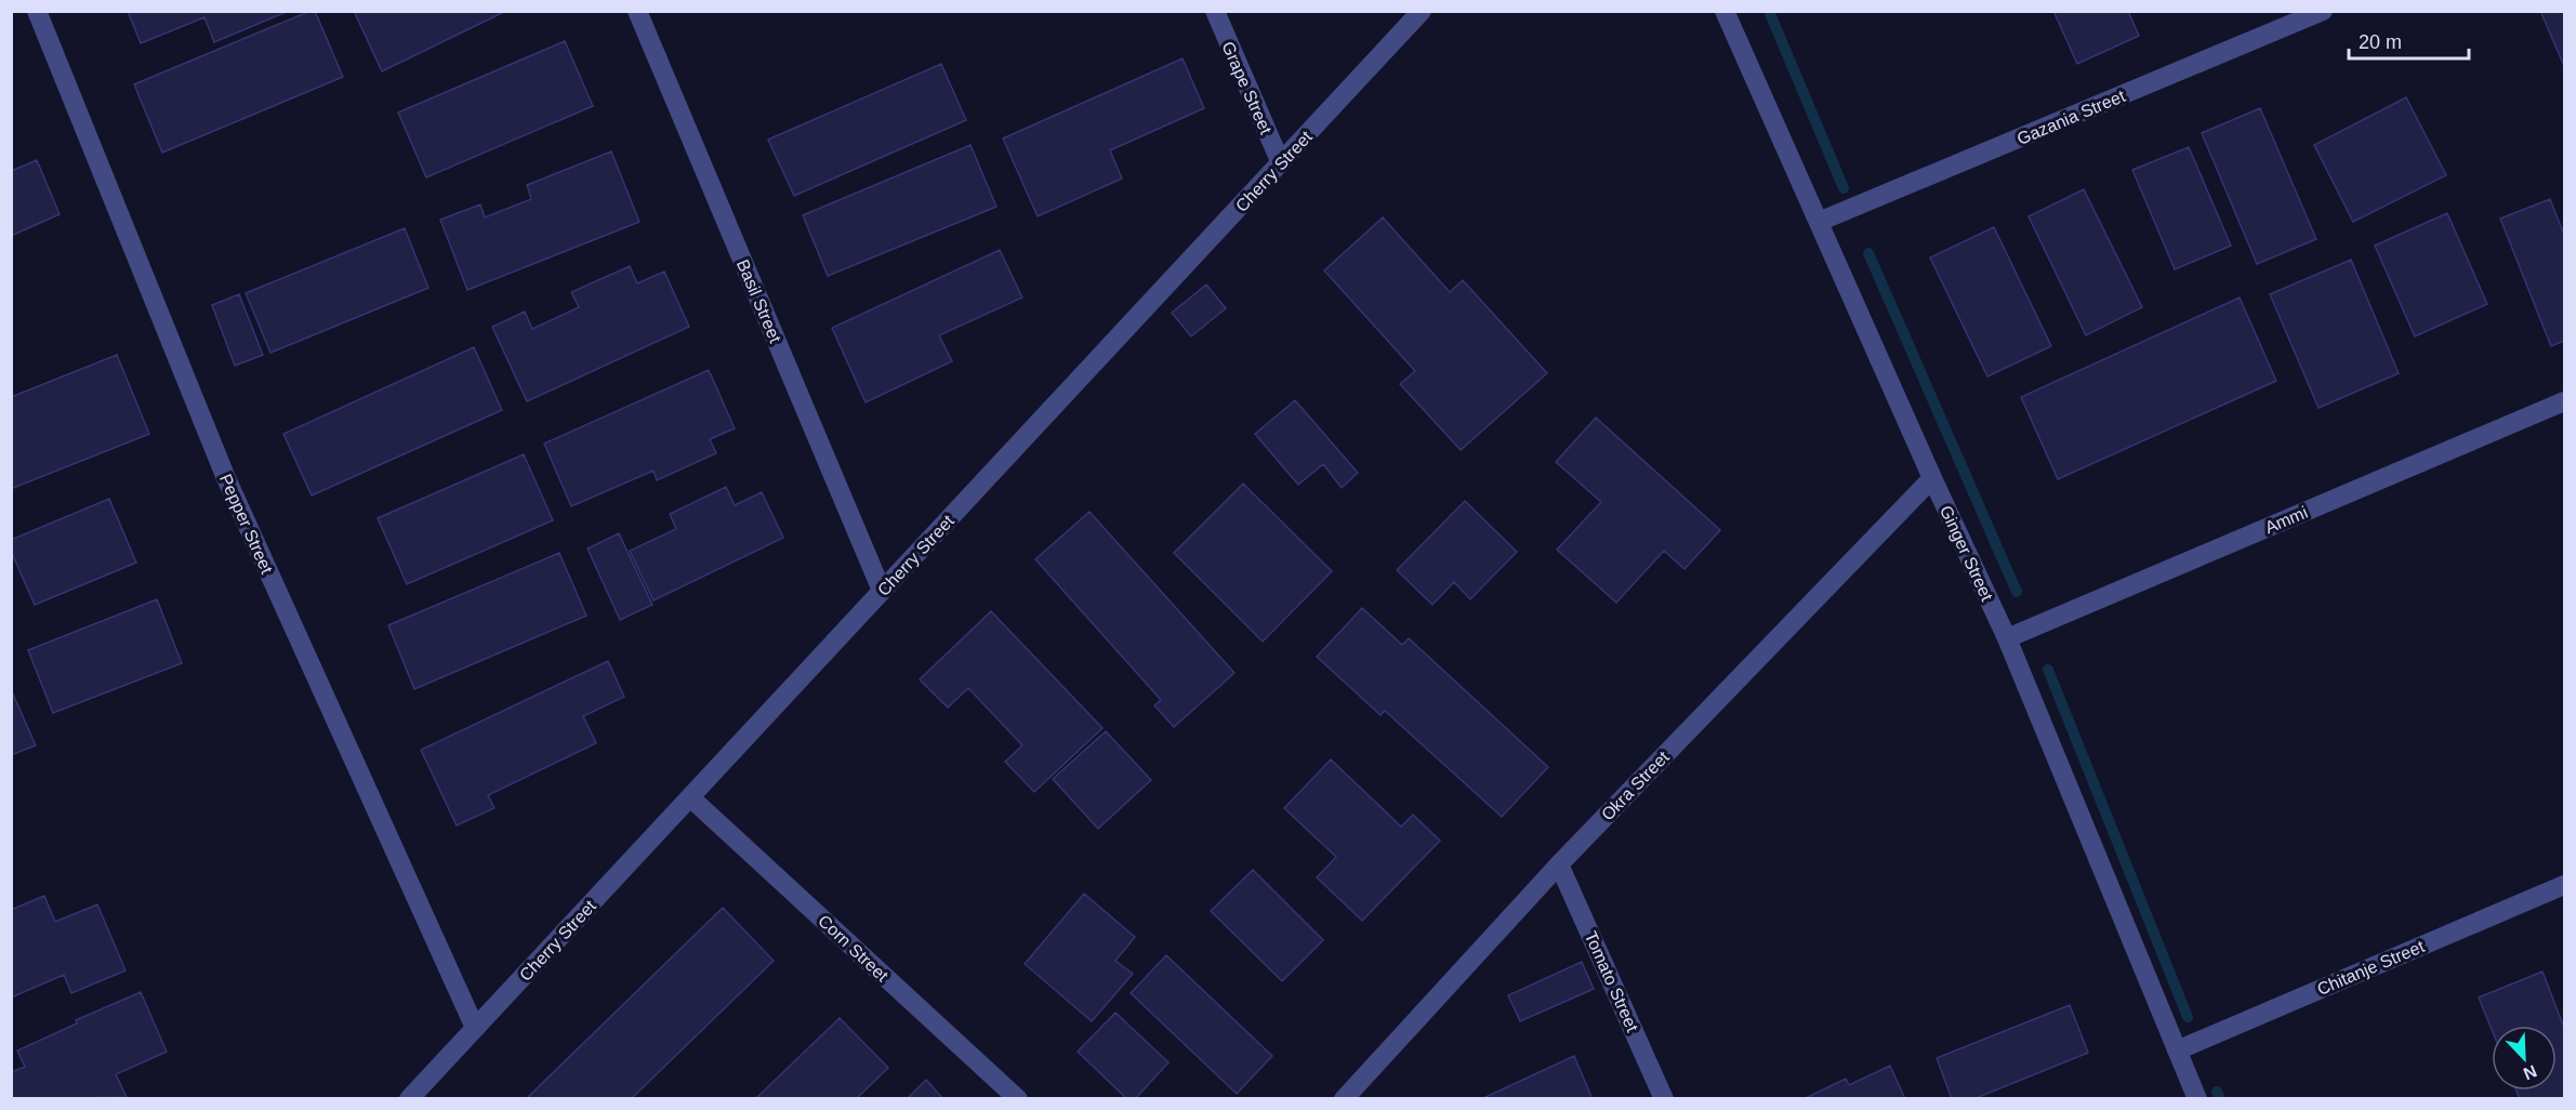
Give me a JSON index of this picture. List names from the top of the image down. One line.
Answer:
{"streets":{"street":["Grape Street","Gazania Street","Cherry Street","Basil Street","Ammi","Pepper Street","Ginger Street","Okra Street","Corn Street","Chitanje Street","Tomato Street"]},"crossings":[["Grape Street","Cherry Street"],["Gazania Street","Ginger Street"],["Cherry Street","Basil Street"],["Cherry Street","Pepper Street"],["Cherry Street","Corn Street"],["Ammi","Ginger Street"],["Ginger Street","Okra Street"],["Ginger Street","Chitanje Street"],["Okra Street","Tomato Street"]],"scale_bar":"20 m","north":"bottom right"}
